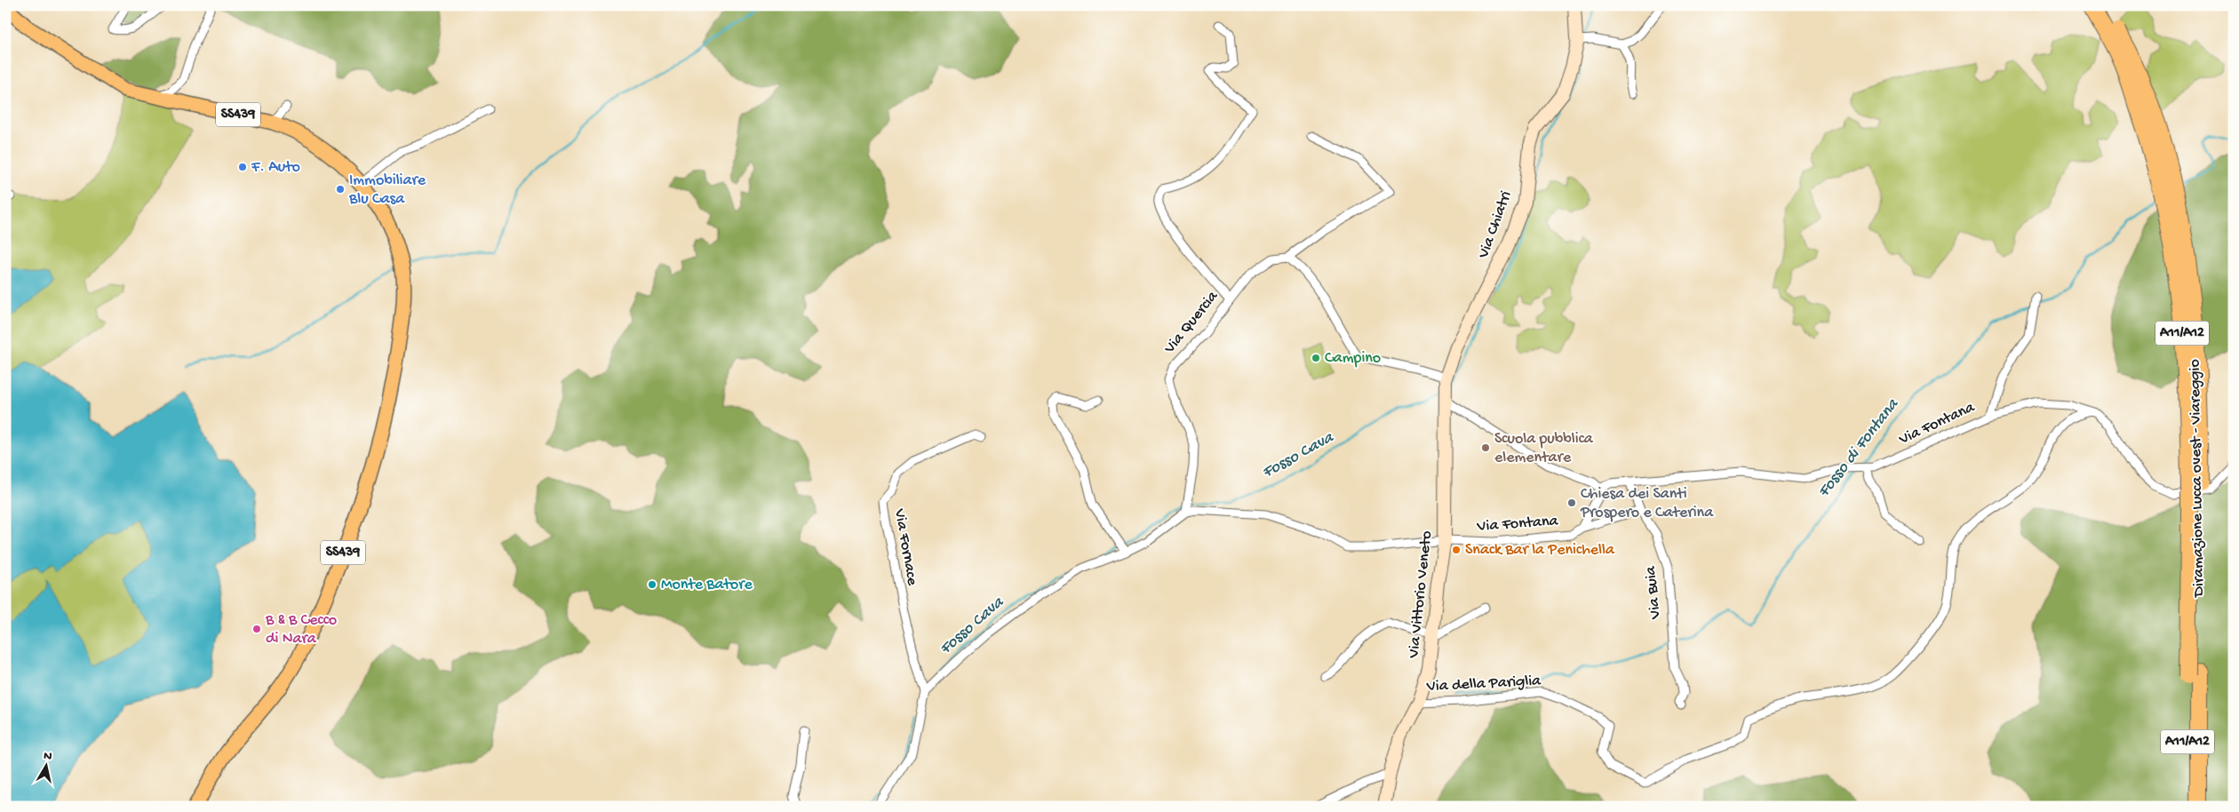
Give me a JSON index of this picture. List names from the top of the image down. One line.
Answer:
{"streets":{"highway":["A11/A12","Diramazione Lucca ovest - Viareggio"],"main road":["SS439"],"street":["Via Chiatri","Via Quercia","Via Fontana","Via Fornace","Via Buia","Via Vittorio Veneto","Via della Pariglia"]},"crossings":[["Via Chiatri","Via Vittorio Veneto"],["Via Quercia","Via Fontana"],["Via Fontana","Via Buia"],["Via Fontana","Via Vittorio Veneto"],["Via Fontana","Via della Pariglia"],["Via Vittorio Veneto","Via della Pariglia"]],"water":["Fosso di Fontana","Fosso Cava"],"places":["F. Auto","Immobiliare Blu Casa","Campino","Scuola pubblica elementare","Chiesa dei Santi Prospero e Caterina","Snack Bar la Penichella","Monte Batore","B & B Cecco di Nara"],"north":"top"}
